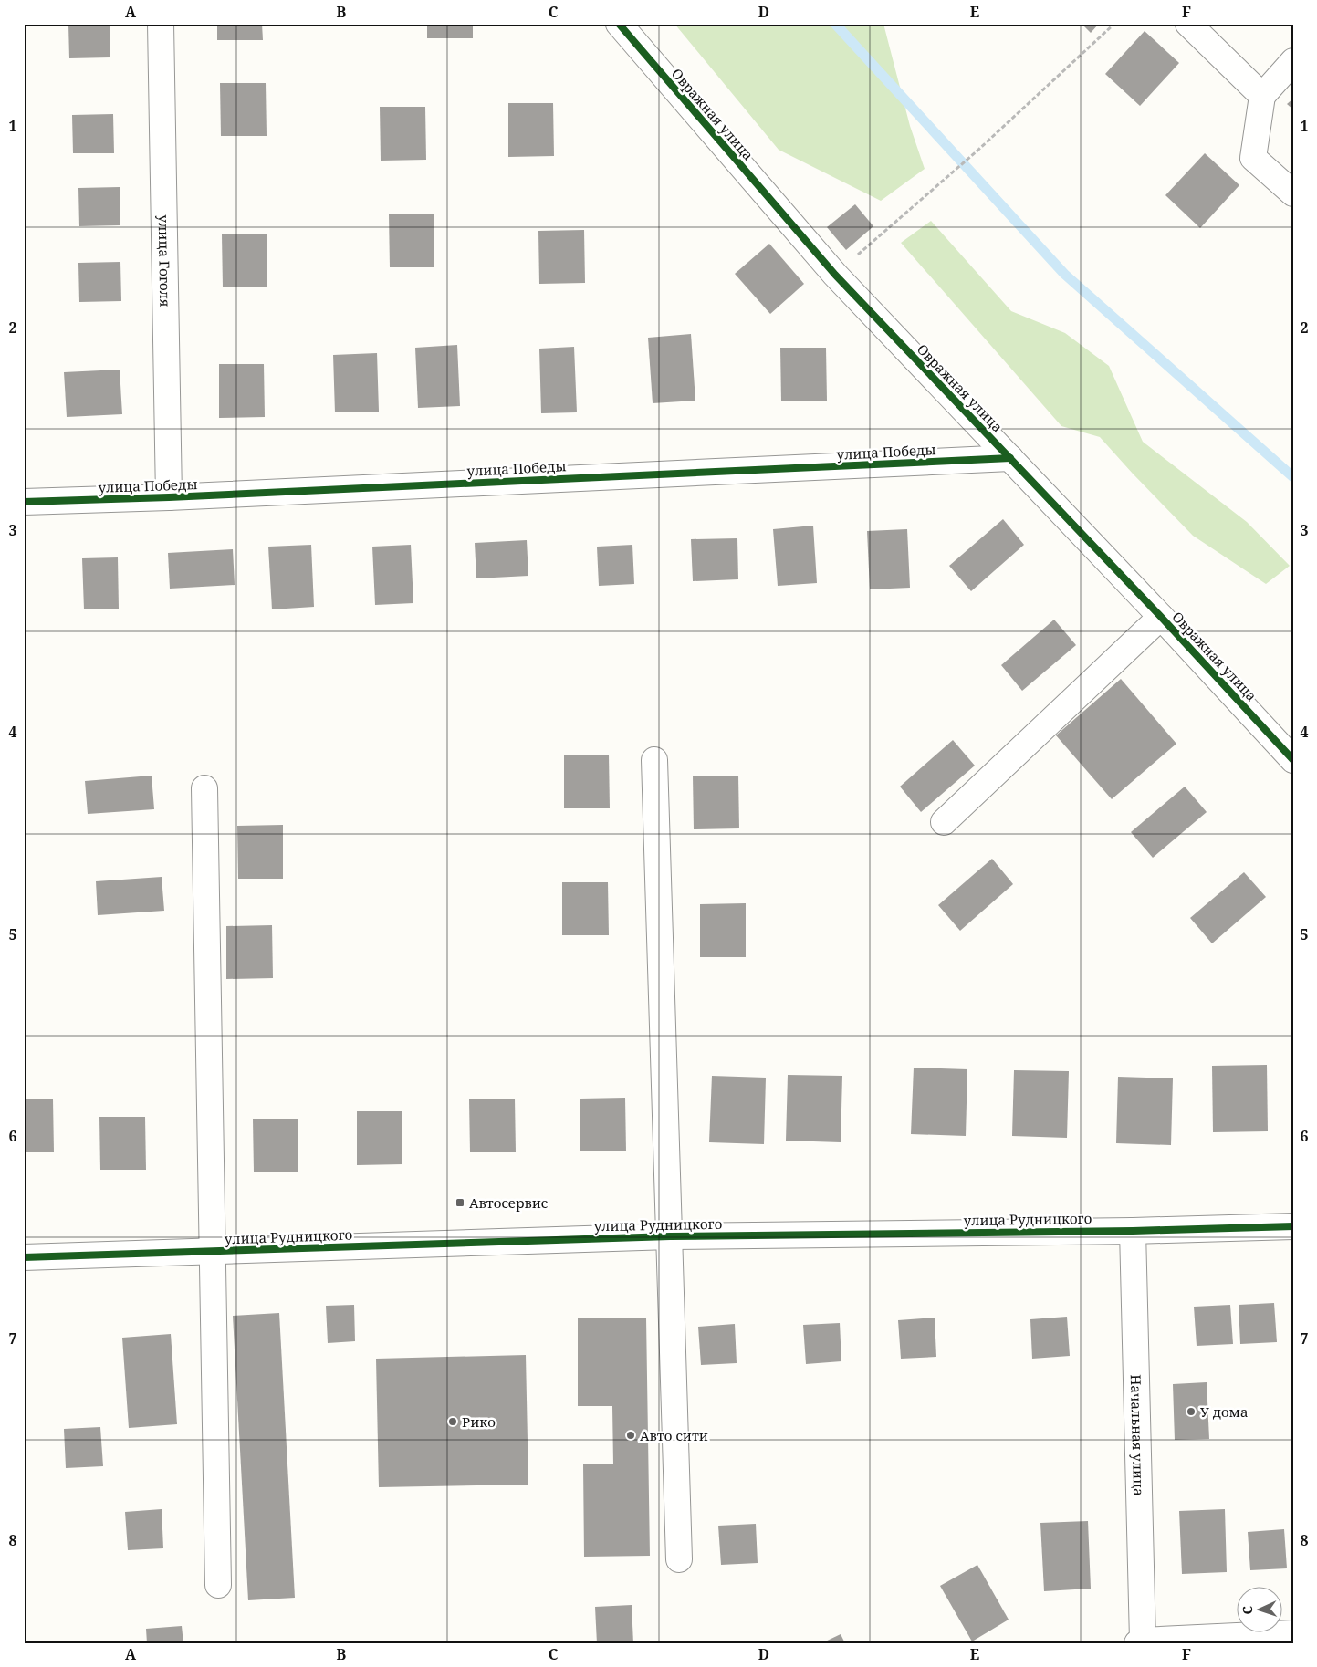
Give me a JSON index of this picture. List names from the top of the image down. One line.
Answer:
{"streets":{"street":["Овражная улица","улица Гоголя","улица Победы","улица Рудницкого","Начальная улица"]},"crossings":[["Овражная улица","улица Победы"],["улица Гоголя","улица Победы"],["улица Рудницкого","Начальная улица"]],"places":{"transit":["Автосервис"],"other":["У дома","Рико","Авто сити"]},"north":"left","grid":{"columns":["A","B","C","D","E","F"],"rows":["1","2","3","4","5","6","7","8"]}}
